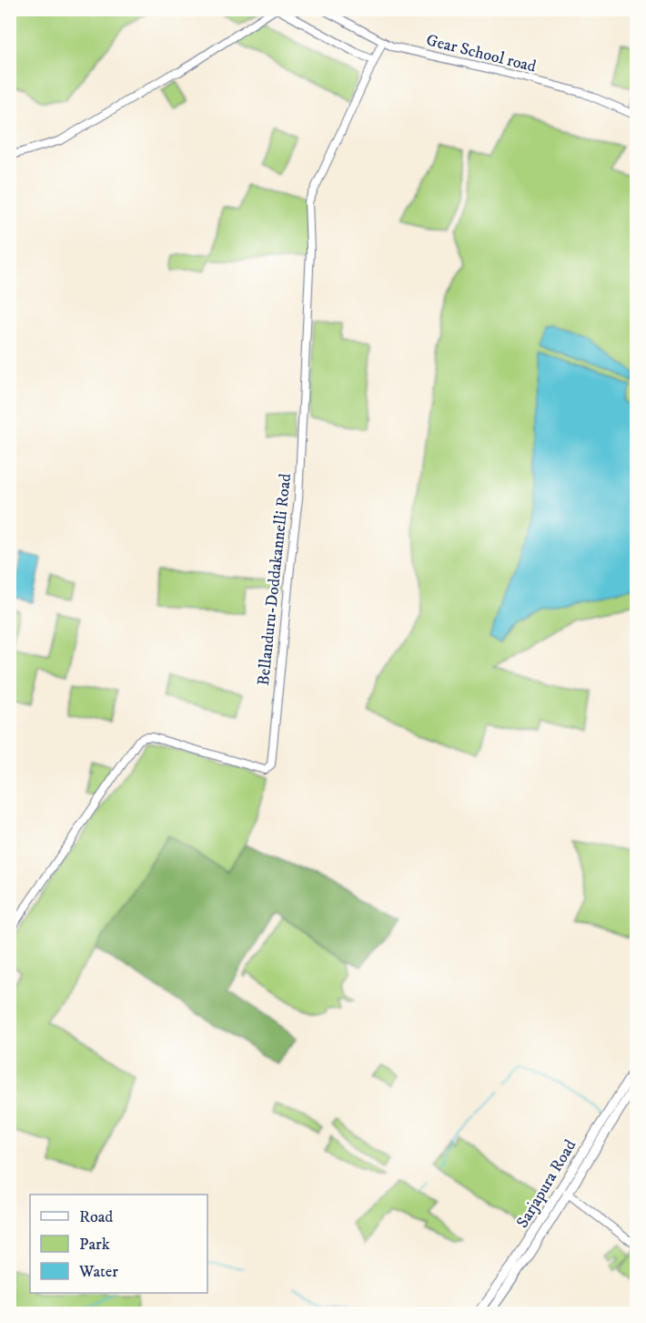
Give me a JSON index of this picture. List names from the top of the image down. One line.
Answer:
{"streets":{"main road":["Sarjapura Road"],"street":["Gear School road","Bellanduru-Doddakannelli Road"]},"crossings":[["Gear School road","Bellanduru-Doddakannelli Road"]],"legend":["Road","Park","Water"]}
